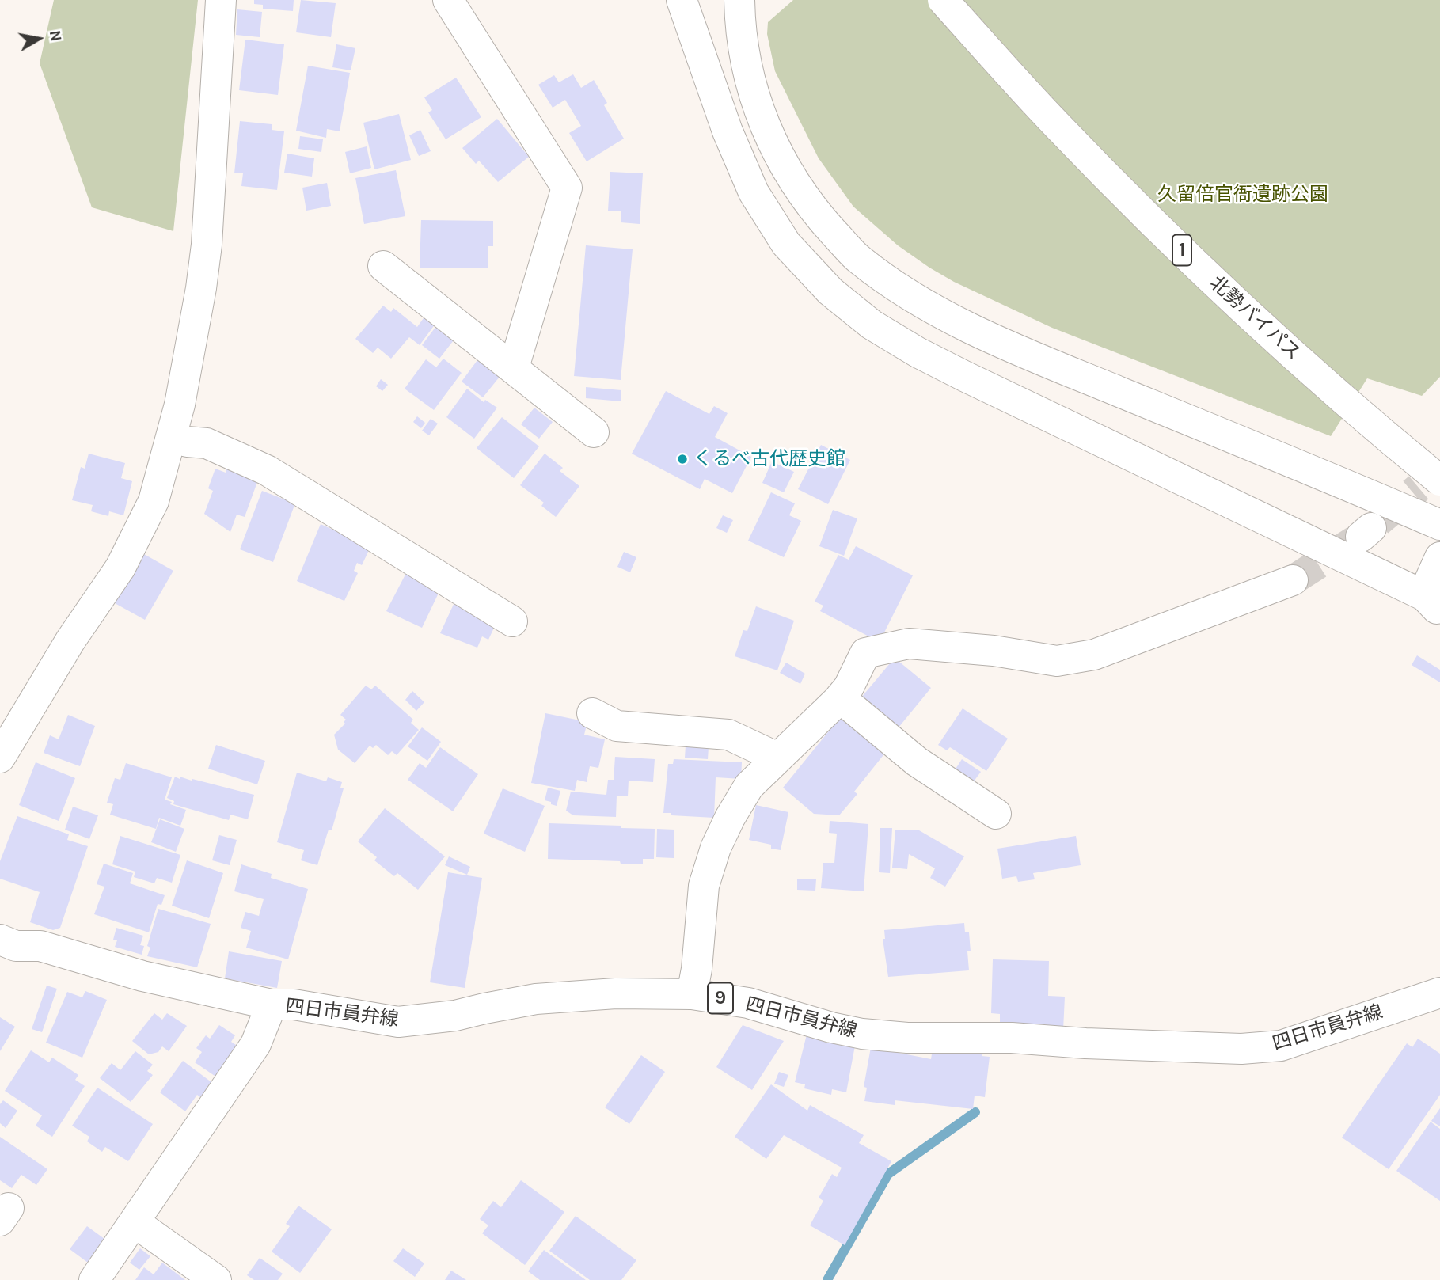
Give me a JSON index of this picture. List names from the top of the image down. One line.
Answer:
{"streets":{"main road":["1","北勢バイパス","9","四日市員弁線"]},"parks":["久留倍官衙遺跡公園"],"places":["くるべ古代歴史館"],"north":"right"}
